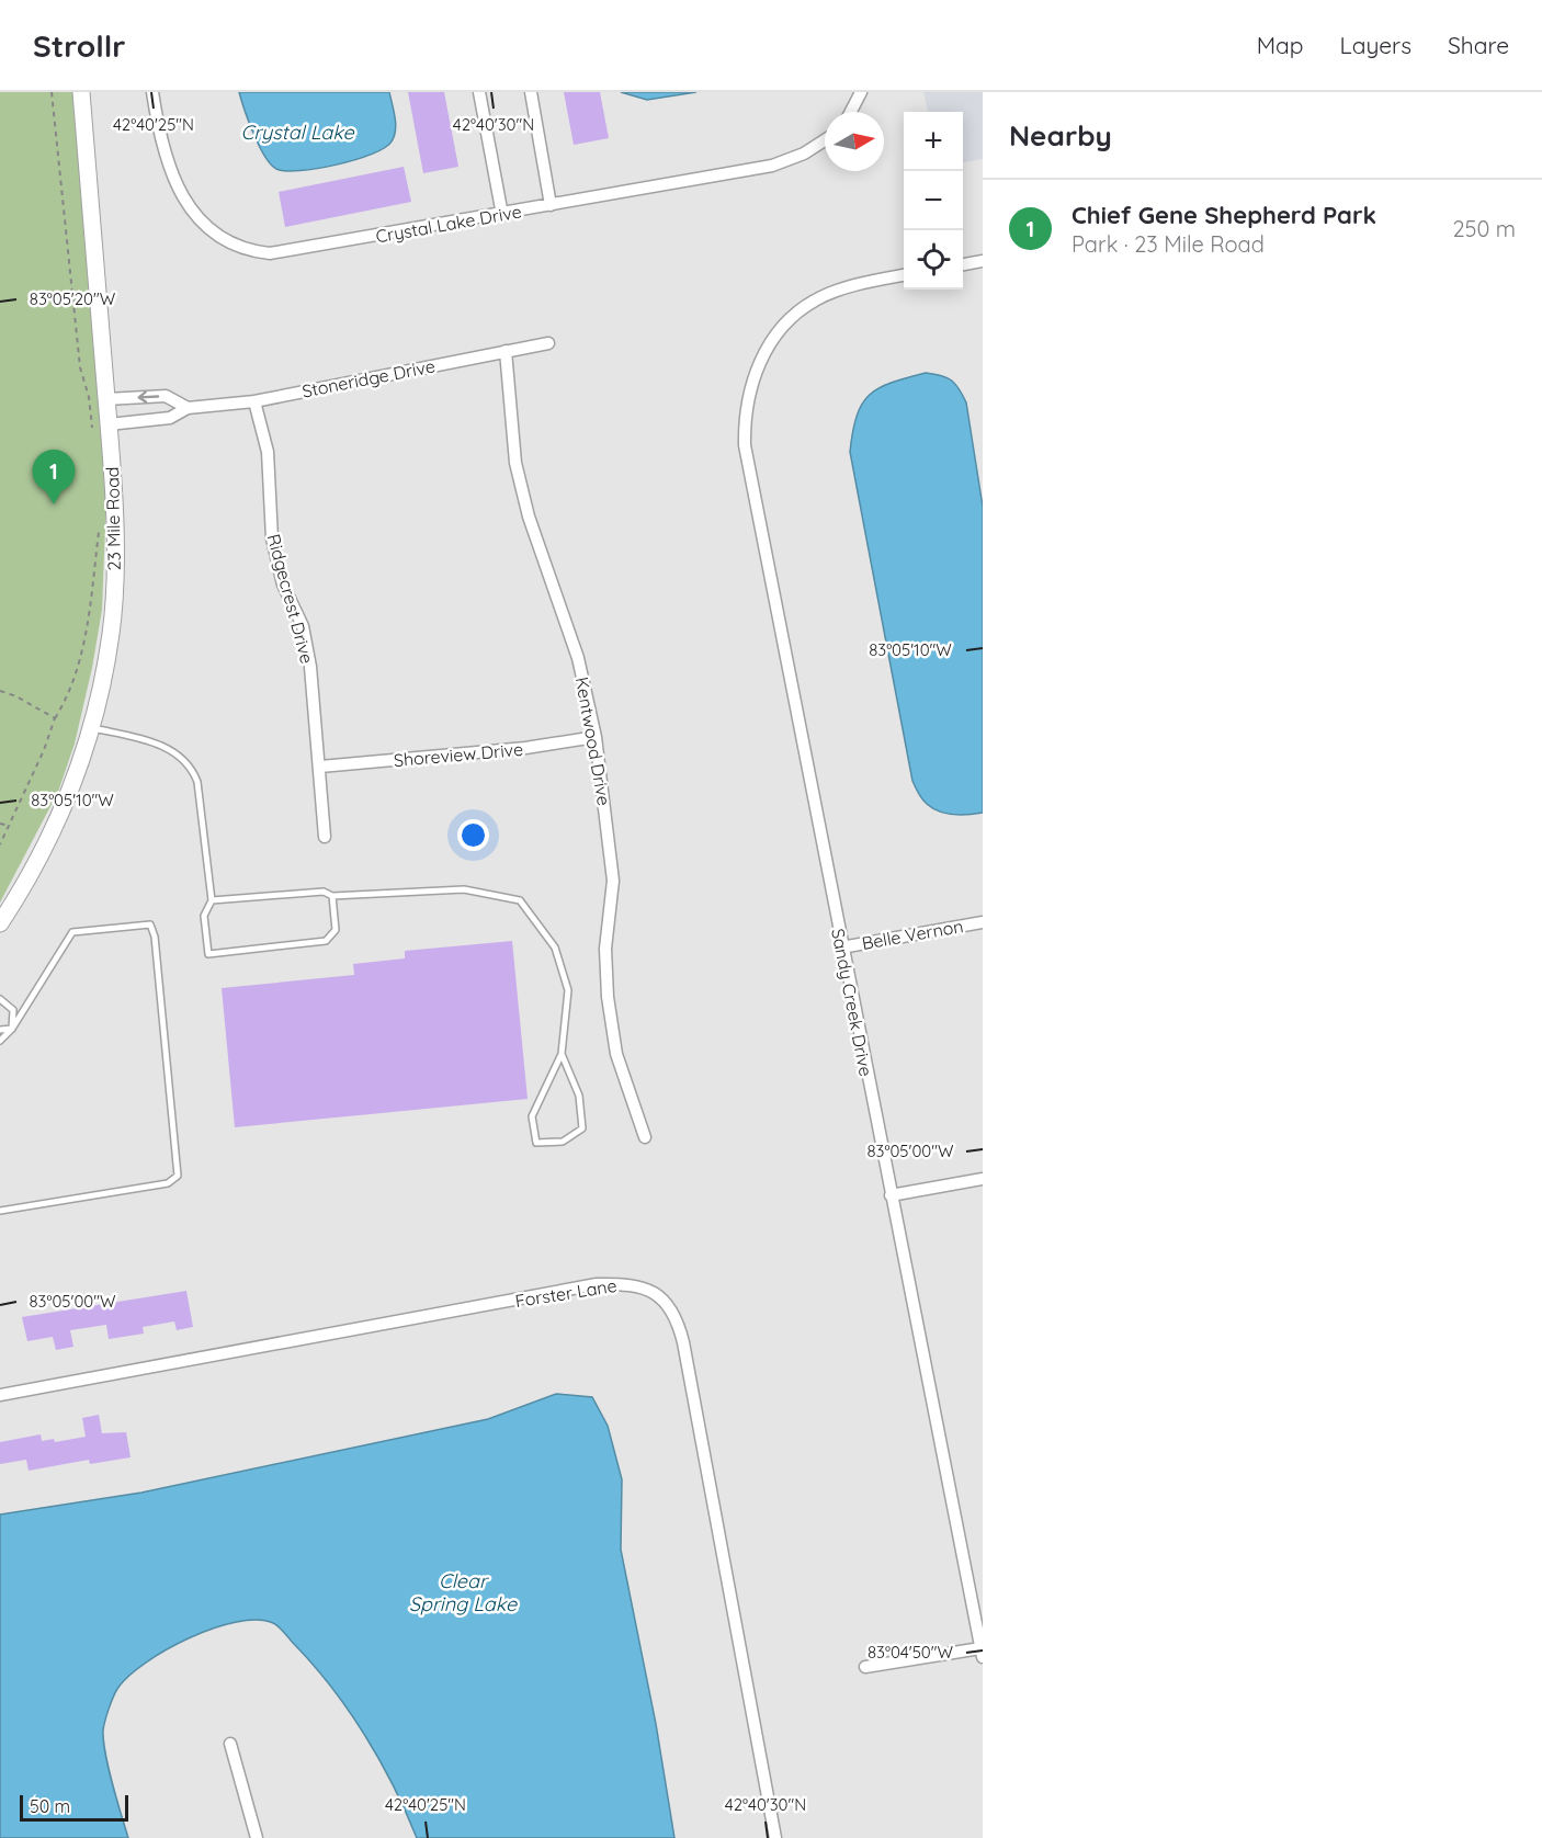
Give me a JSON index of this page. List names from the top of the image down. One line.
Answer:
{"streets":{"main road":["23 Mile Road"],"street":["Crystal Lake Drive","Stoneridge Drive","Ridgecrest Drive","Kentwood Drive","Shoreview Drive","Belle Vernon","Sandy Creek Drive","Forster Lane"]},"crossings":[["Stoneridge Drive","23 Mile Road"],["Stoneridge Drive","Ridgecrest Drive"],["Stoneridge Drive","Kentwood Drive"],["Ridgecrest Drive","Shoreview Drive"],["Kentwood Drive","Shoreview Drive"],["Belle Vernon","Sandy Creek Drive"]],"water":["Crystal Lake","Clear Spring Lake"],"scale_bar":"50 m","north":"right","page":{"header":"Strollr","nav":["Map","Layers","Share"],"heading":"Nearby","map_buttons":["+","−"],"list":[{"mark":"1","name":"Chief Gene Shepherd Park","note":"Park · 23 Mile Road","value":"250 m"}],"pins":"1","scale":"50 m"},"coordinates":["42°40'25\"N","42°40'30\"N","83°05'20\"W","83°05'10\"W","83°05'00\"W","83°04'50\"W"]}
